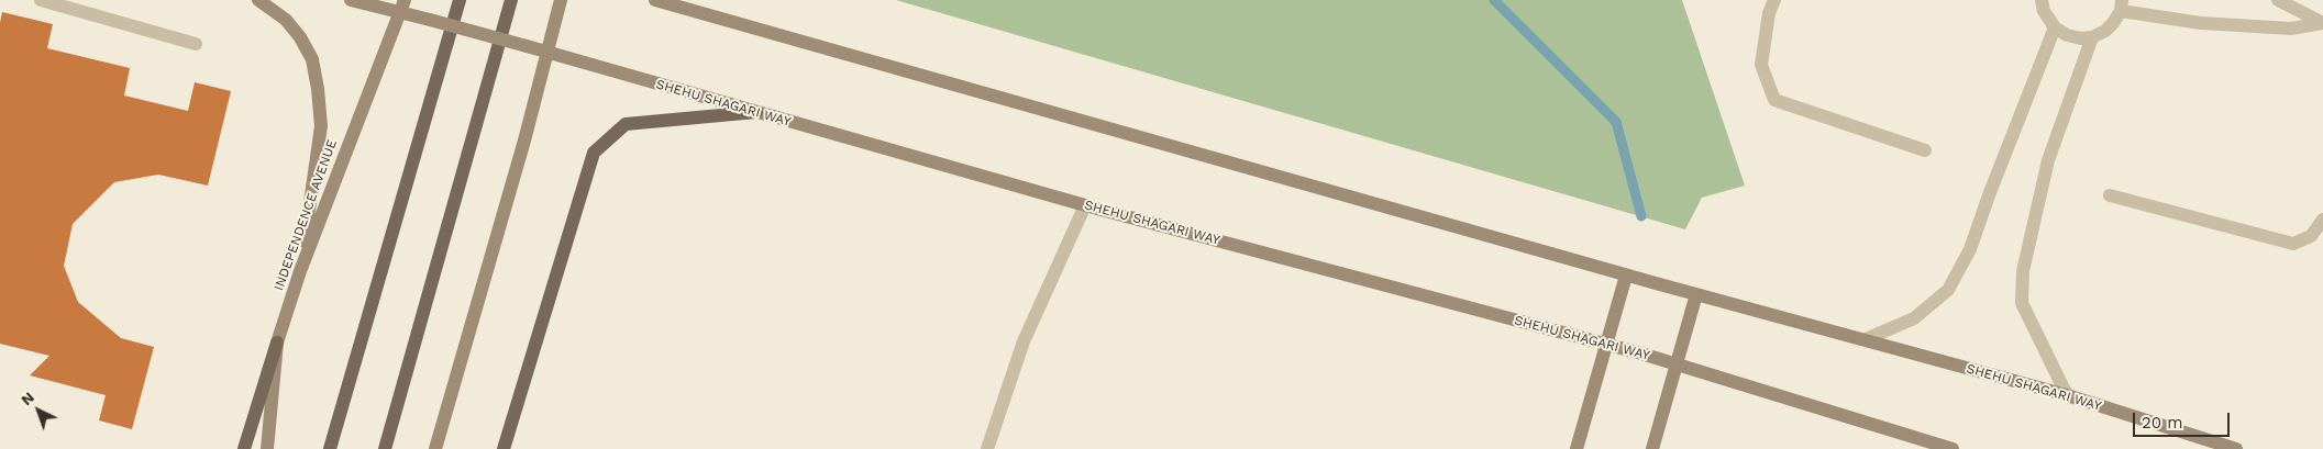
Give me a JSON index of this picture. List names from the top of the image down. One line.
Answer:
{"streets":{"main road":["SHEHU SHAGARI WAY","INDEPENDENCE AVENUE"]},"crossings":[["SHEHU SHAGARI WAY","INDEPENDENCE AVENUE"]],"scale_bar":"20 m","north":"top left"}
